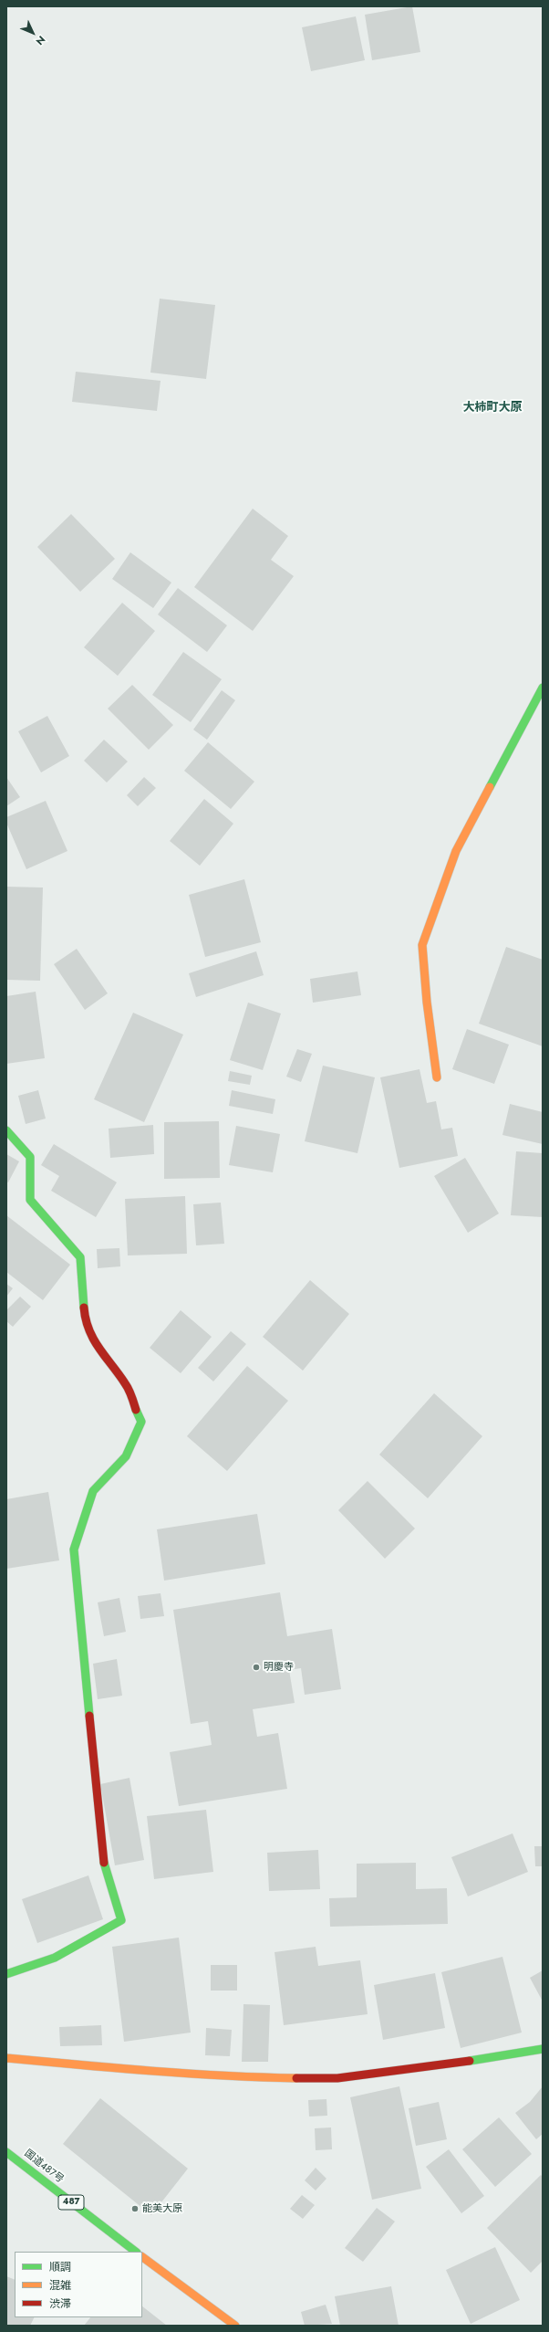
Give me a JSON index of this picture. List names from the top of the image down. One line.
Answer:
{"streets":{"main road":["国道487号","487"]},"districts":["大柿町大原"],"places":["明慶寺","能美大原"],"legend":["順調","混雑","渋滞"],"north":"bottom right"}
